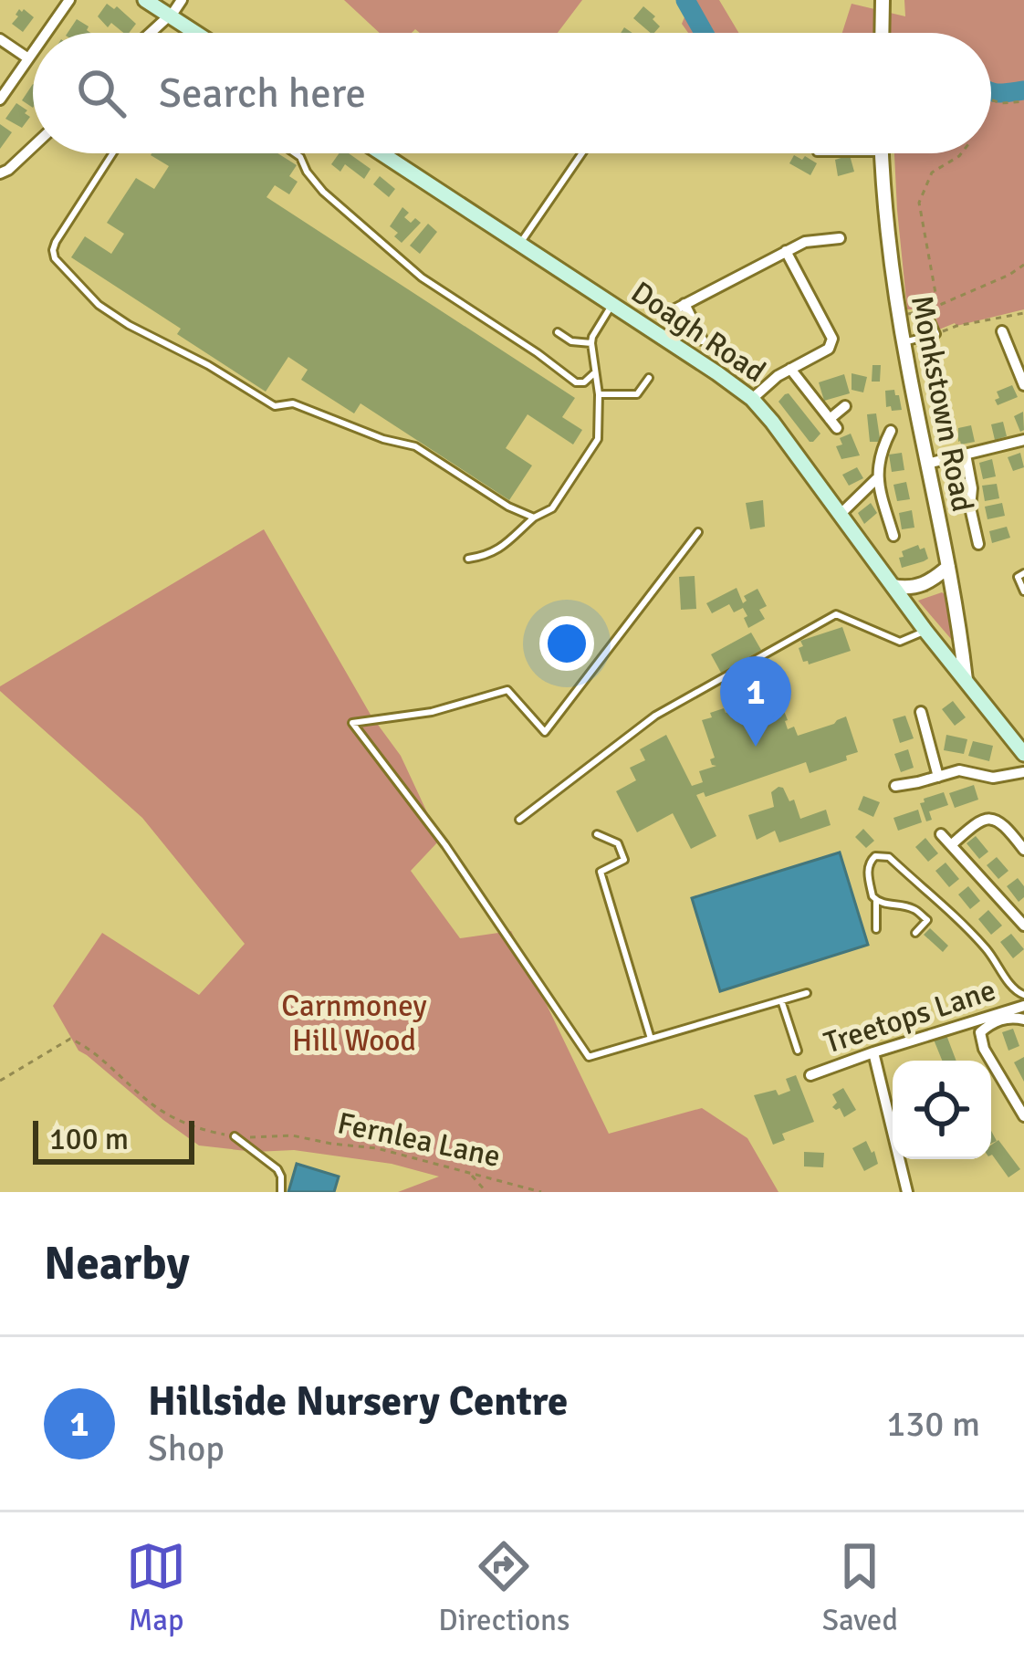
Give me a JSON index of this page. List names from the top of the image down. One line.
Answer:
{"streets":{"main road":["Doagh Road"],"street":["Monkstown Road","Treetops Lane"],"path":["Fernlea Lane"]},"crossings":[["Doagh Road","Monkstown Road"]],"parks":["Carnmoney Hill Wood"],"scale_bar":"100 m","page":{"search":"Search here","pins":"1","scale":"100 m","heading":"Nearby","list":[{"mark":"1","name":"Hillside Nursery Centre","note":"Shop","value":"130 m"}],"nav":["Map","Directions","Saved"]}}
